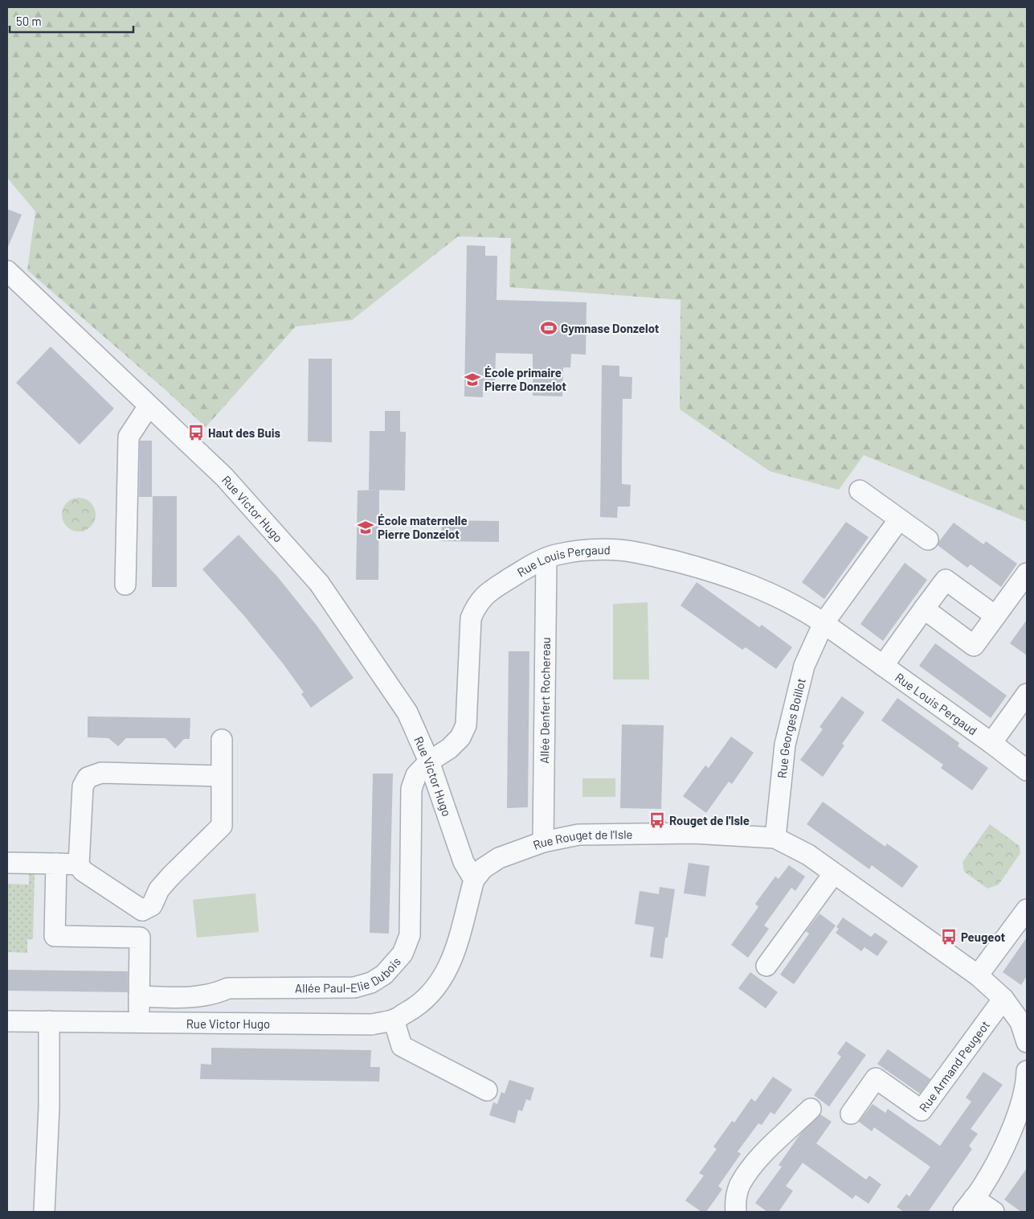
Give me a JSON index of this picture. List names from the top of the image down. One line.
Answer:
{"streets":{"street":["Rue Victor Hugo","Rue Louis Pergaud","Allée Denfert Rochereau","Rue Georges Boillot","Rue Rouget de l'Isle","Allée Paul-Elie Dubois","Rue Armand Peugeot"]},"crossings":[["Rue Victor Hugo","Rue Louis Pergaud"],["Rue Victor Hugo","Rue Rouget de l'Isle"],["Rue Victor Hugo","Allée Paul-Elie Dubois"],["Rue Louis Pergaud","Allée Denfert Rochereau"],["Rue Louis Pergaud","Rue Georges Boillot"],["Rue Louis Pergaud","Allée Paul-Elie Dubois"],["Allée Denfert Rochereau","Rue Rouget de l'Isle"],["Rue Georges Boillot","Rue Rouget de l'Isle"]],"places":{"sports":["Gymnase Donzelot"],"school or university":["École primaire Pierre Donzelot","École maternelle Pierre Donzelot"],"bus stop":["Haut des Buis","Rouget de l'Isle","Peugeot"]},"scale_bar":"50 m"}
